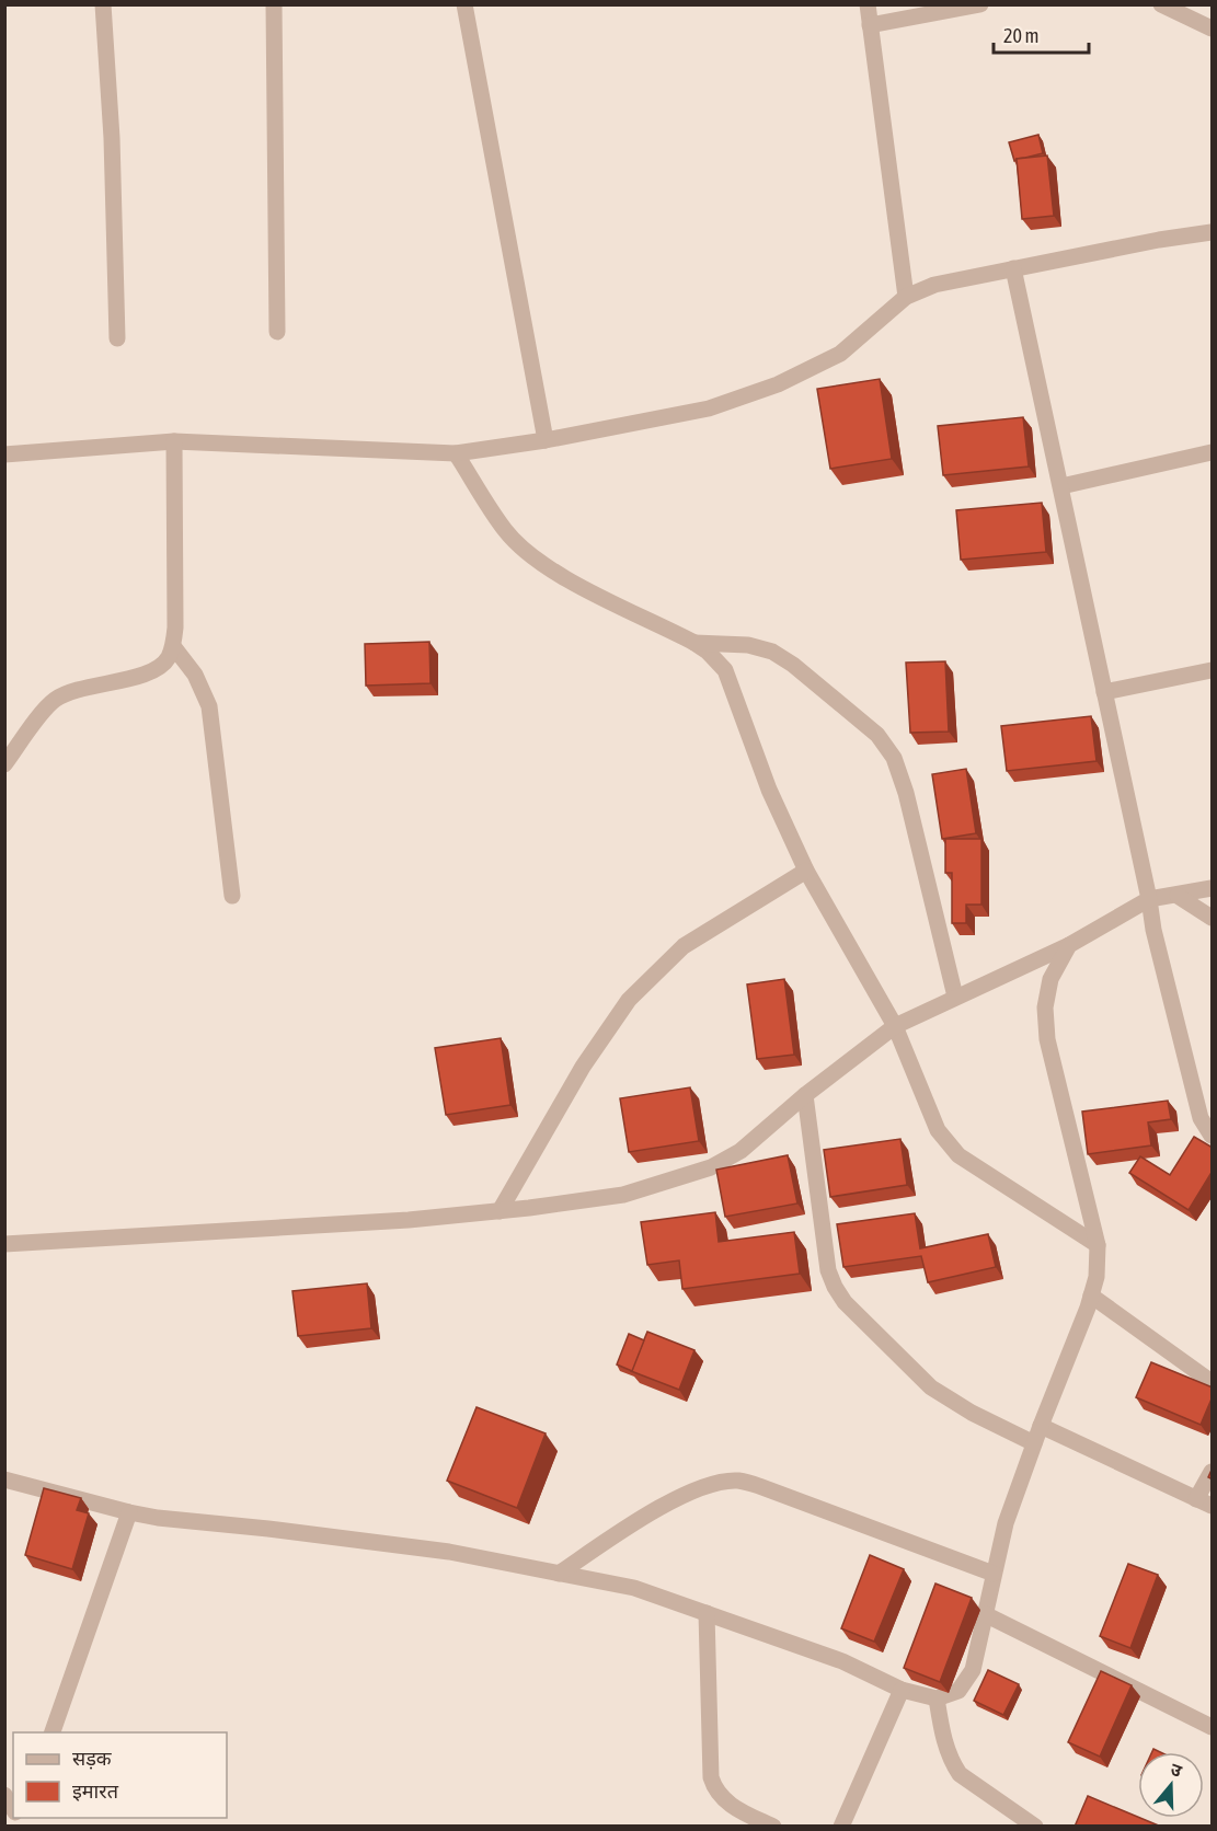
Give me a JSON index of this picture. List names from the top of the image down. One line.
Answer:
{"legend":["सड़क","इमारत"],"scale_bar":"20 m","north":"top"}
